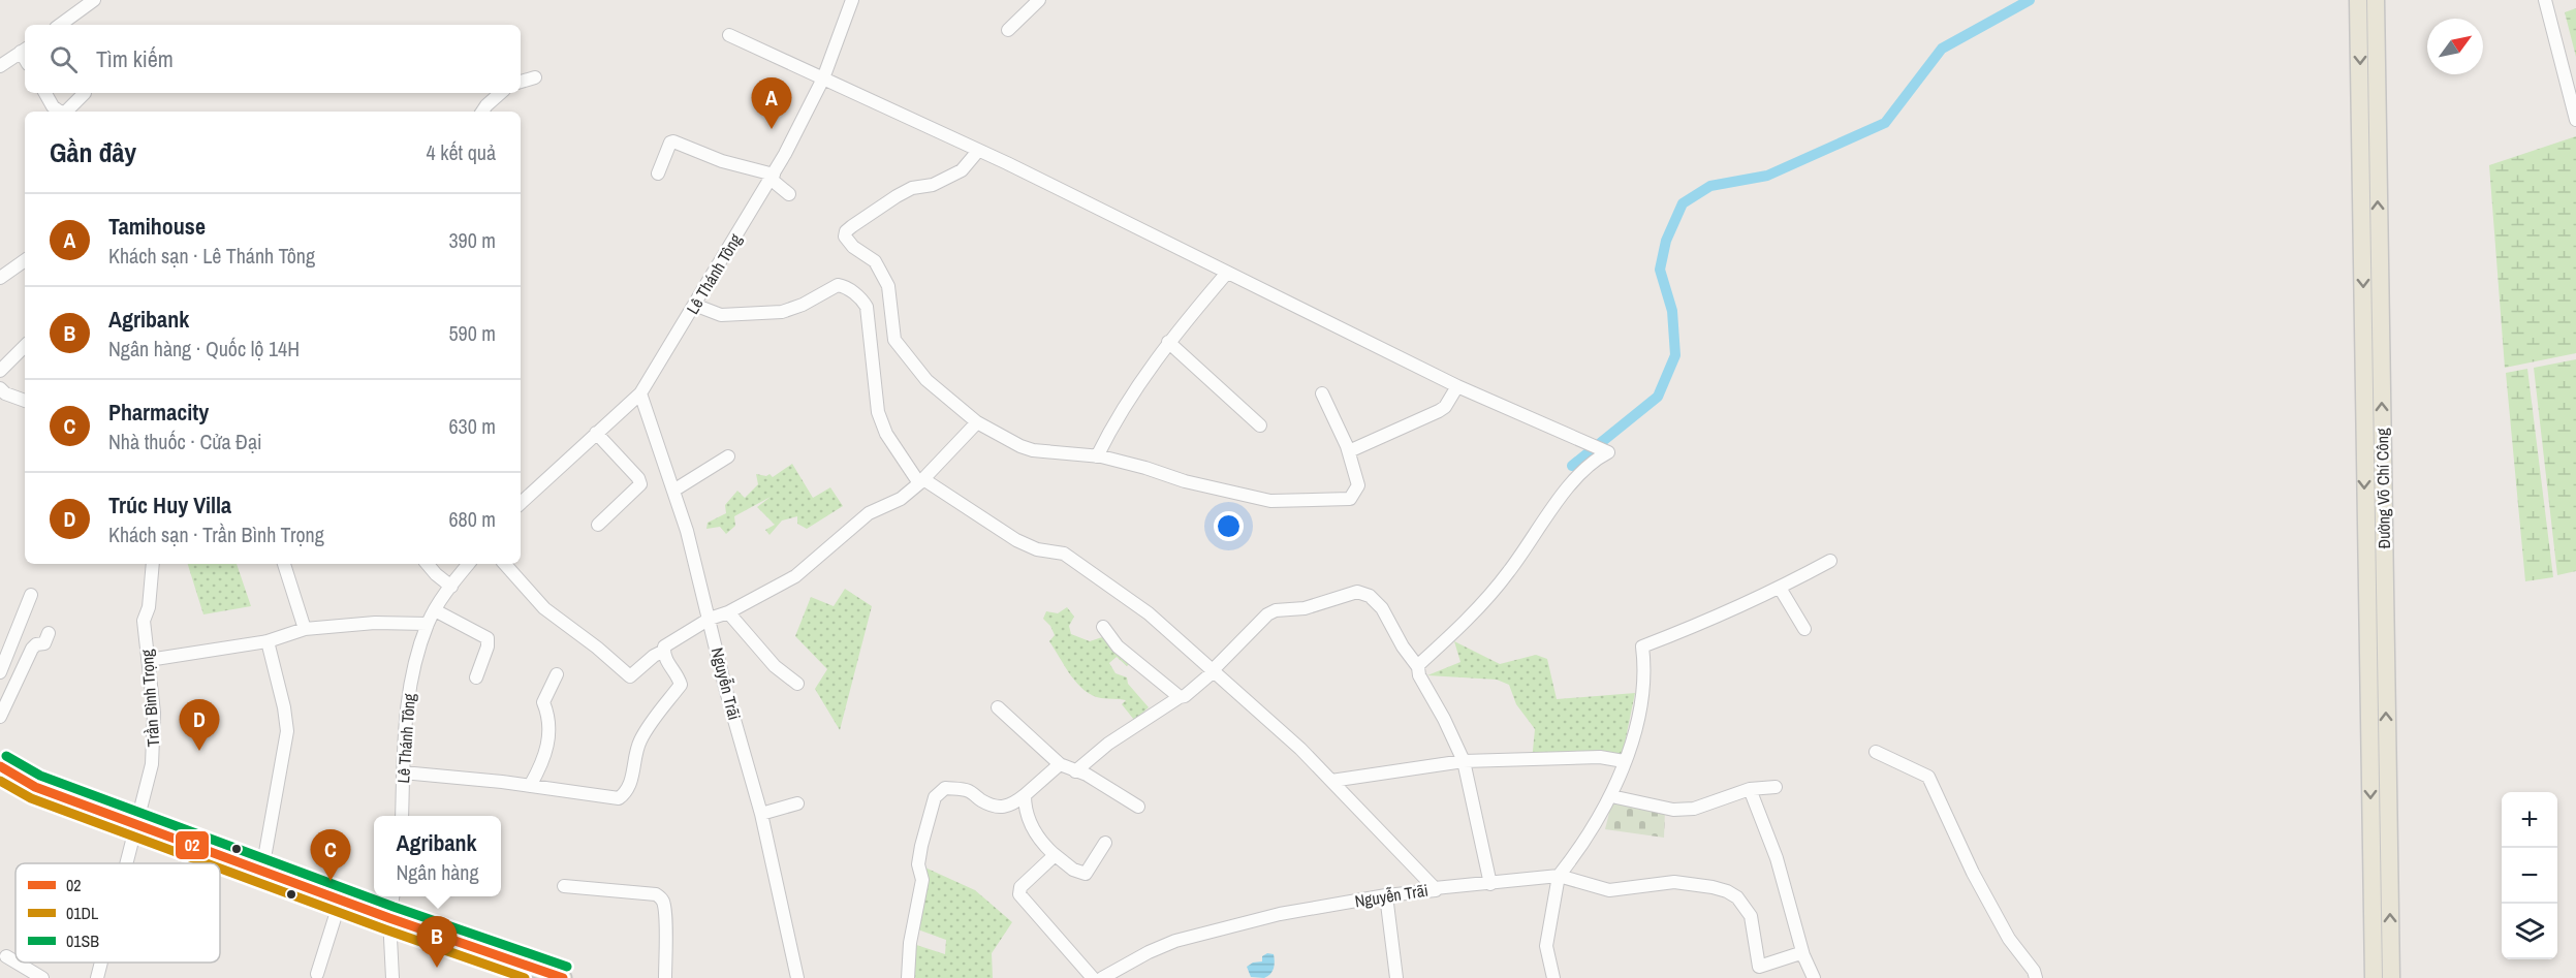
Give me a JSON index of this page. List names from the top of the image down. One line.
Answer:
{"streets":{"main road":["Đường Võ Chí Công"],"street":["Lê Thánh Tông","Nguyễn Trãi","Trần Bình Trọng"]},"crossings":[["Lê Thánh Tông","Nguyễn Trãi"]],"lines":["transit line 01SB","transit line 02","transit line 01DL"],"legend":["02","01DL","01SB"],"north":"top right","page":{"search":"Tìm kiếm","pins":["A","D","C","B"],"heading":["Gần đây","4 kết quả"],"list":[{"mark":"A","name":"Tamihouse","note":"Khách sạn · Lê Thánh Tông","value":"390 m"},{"mark":"B","name":"Agribank","note":"Ngân hàng · Quốc lộ 14H","value":"590 m"},{"mark":"C","name":"Pharmacity","note":"Nhà thuốc · Cửa Đại","value":"630 m"},{"mark":"D","name":"Trúc Huy Villa","note":"Khách sạn · Trần Bình Trọng","value":"680 m"}],"map_buttons":["+","−"],"popup":["Agribank","Ngân hàng"]}}
